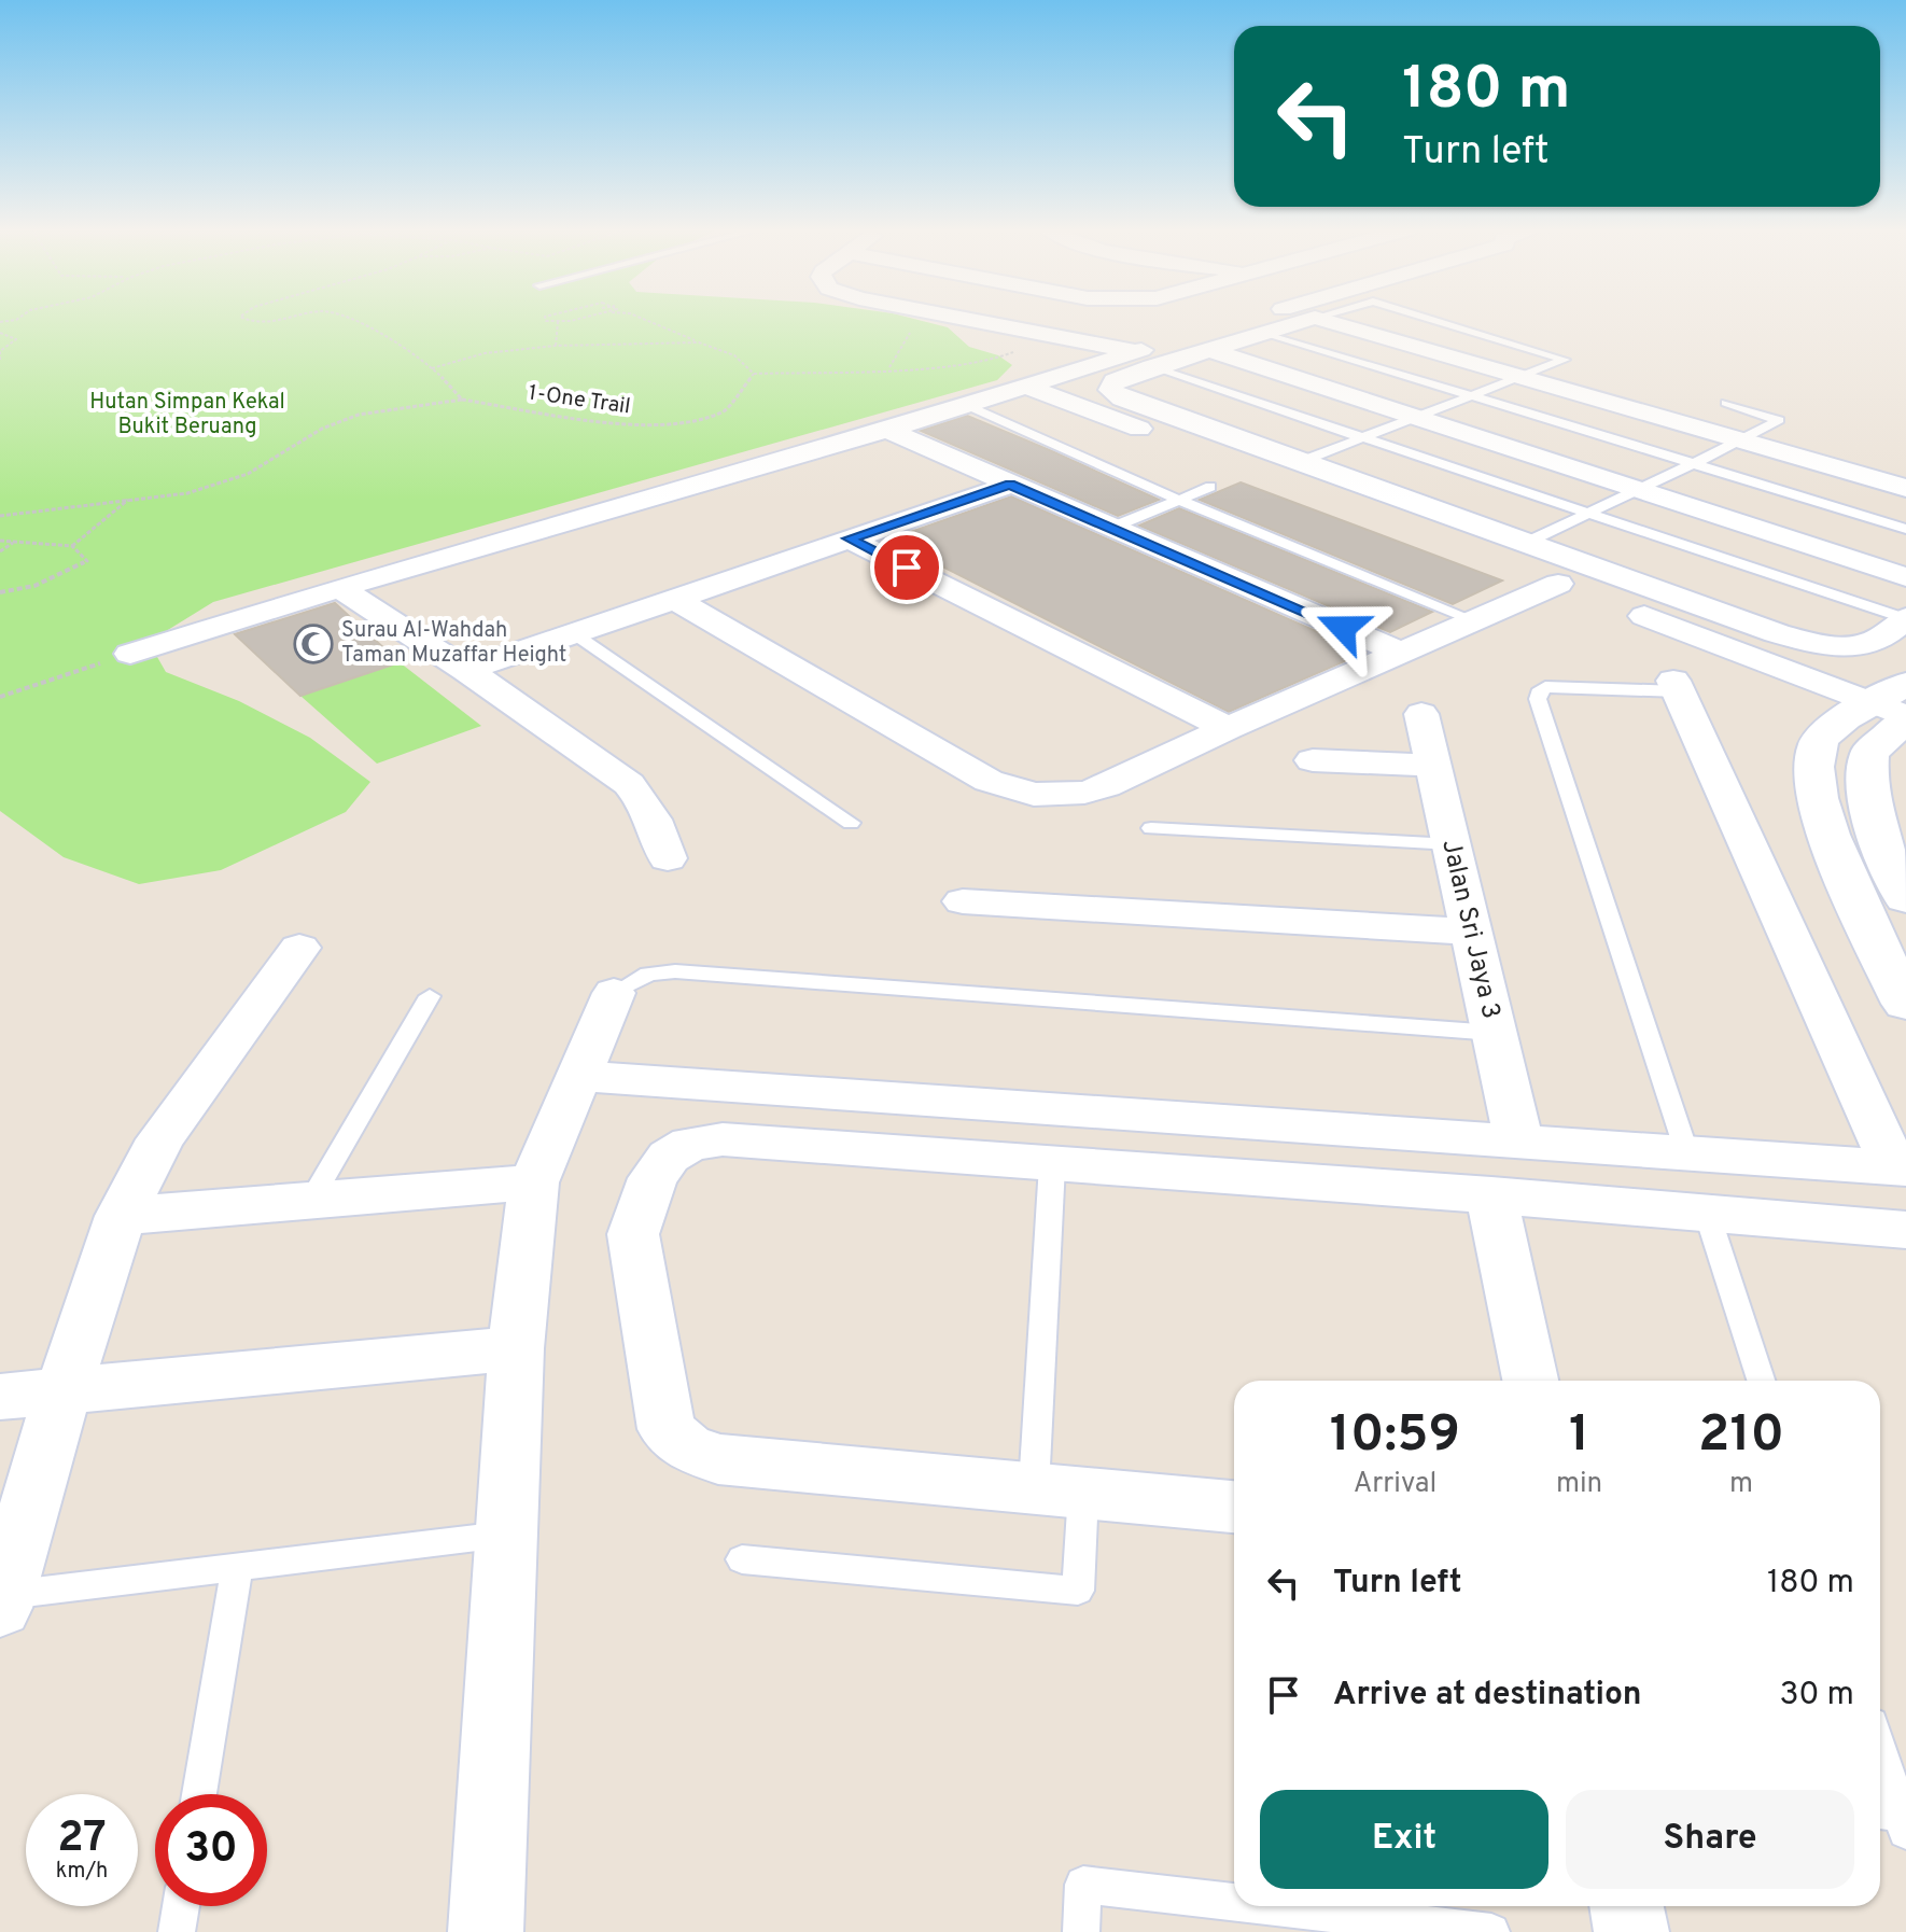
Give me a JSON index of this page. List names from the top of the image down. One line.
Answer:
{"streets":{"street":["Jalan Sri Jaya 3"],"path":["1-One Trail"]},"parks":["Hutan Simpan Kekal Bukit Beruang"],"places":{"mosque":["Surau Al-Wahdah Taman Muzaffar Height"]},"page":{"turn":["180 m","Turn left"],"eta":["10:59","Arrival","1","min","210","m"],"list":[{"name":"Turn left","value":"180 m"},{"name":"Arrive at destination","value":"30 m"}],"buttons":["Exit","Share"],"speed":"27 km/h","limit":"30"}}
